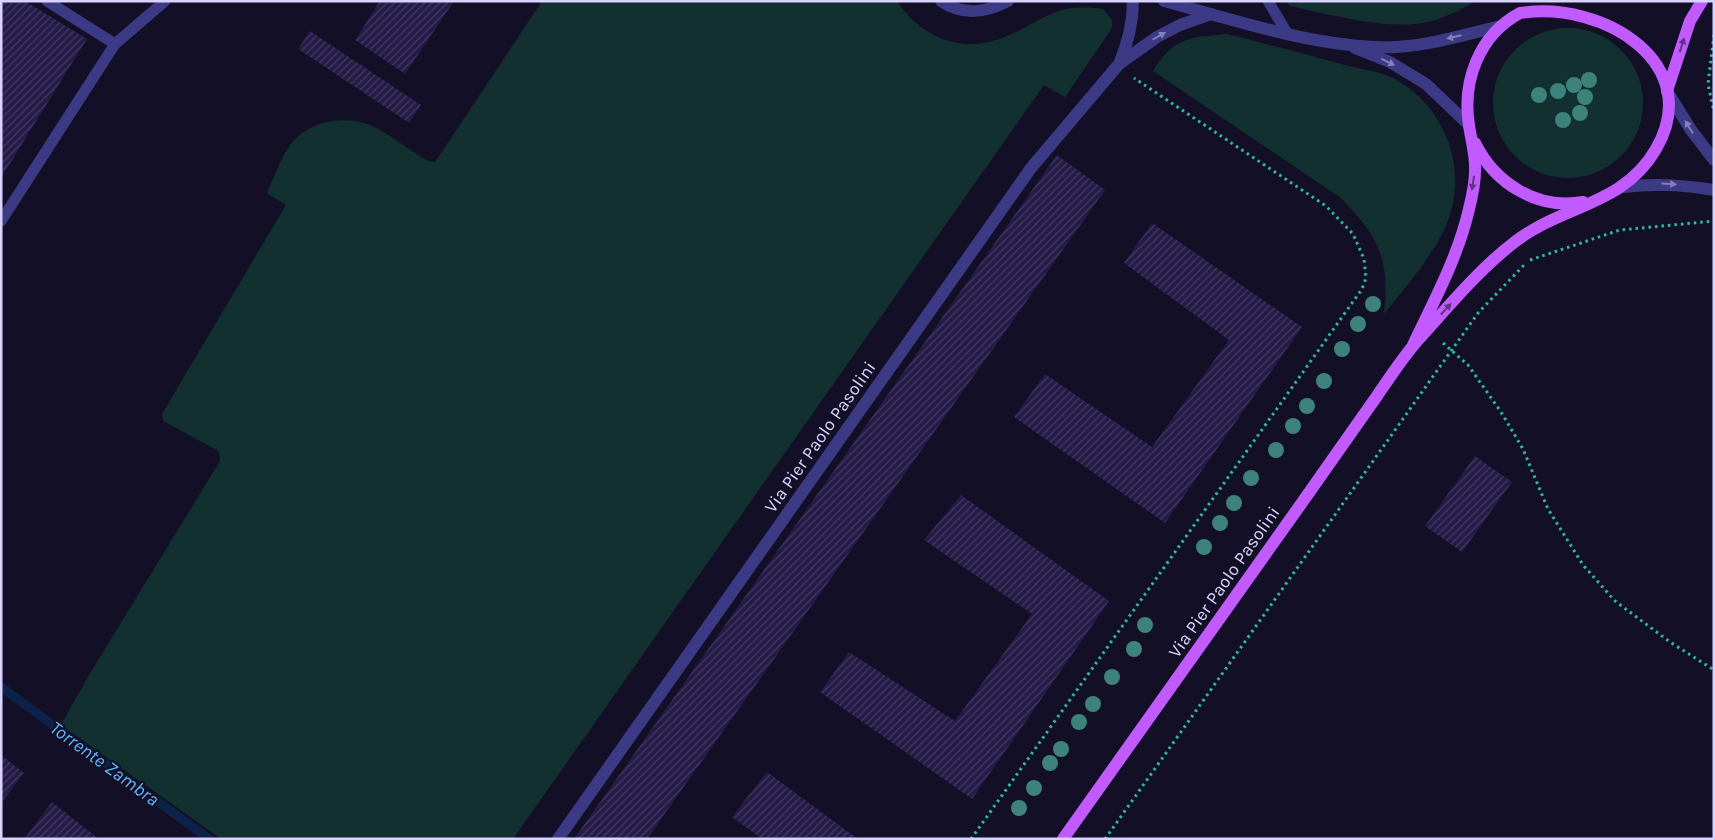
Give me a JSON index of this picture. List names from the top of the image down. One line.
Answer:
{"streets":{"main road":["Via Pier Paolo Pasolini"]},"water":["Torrente Zambra"]}
